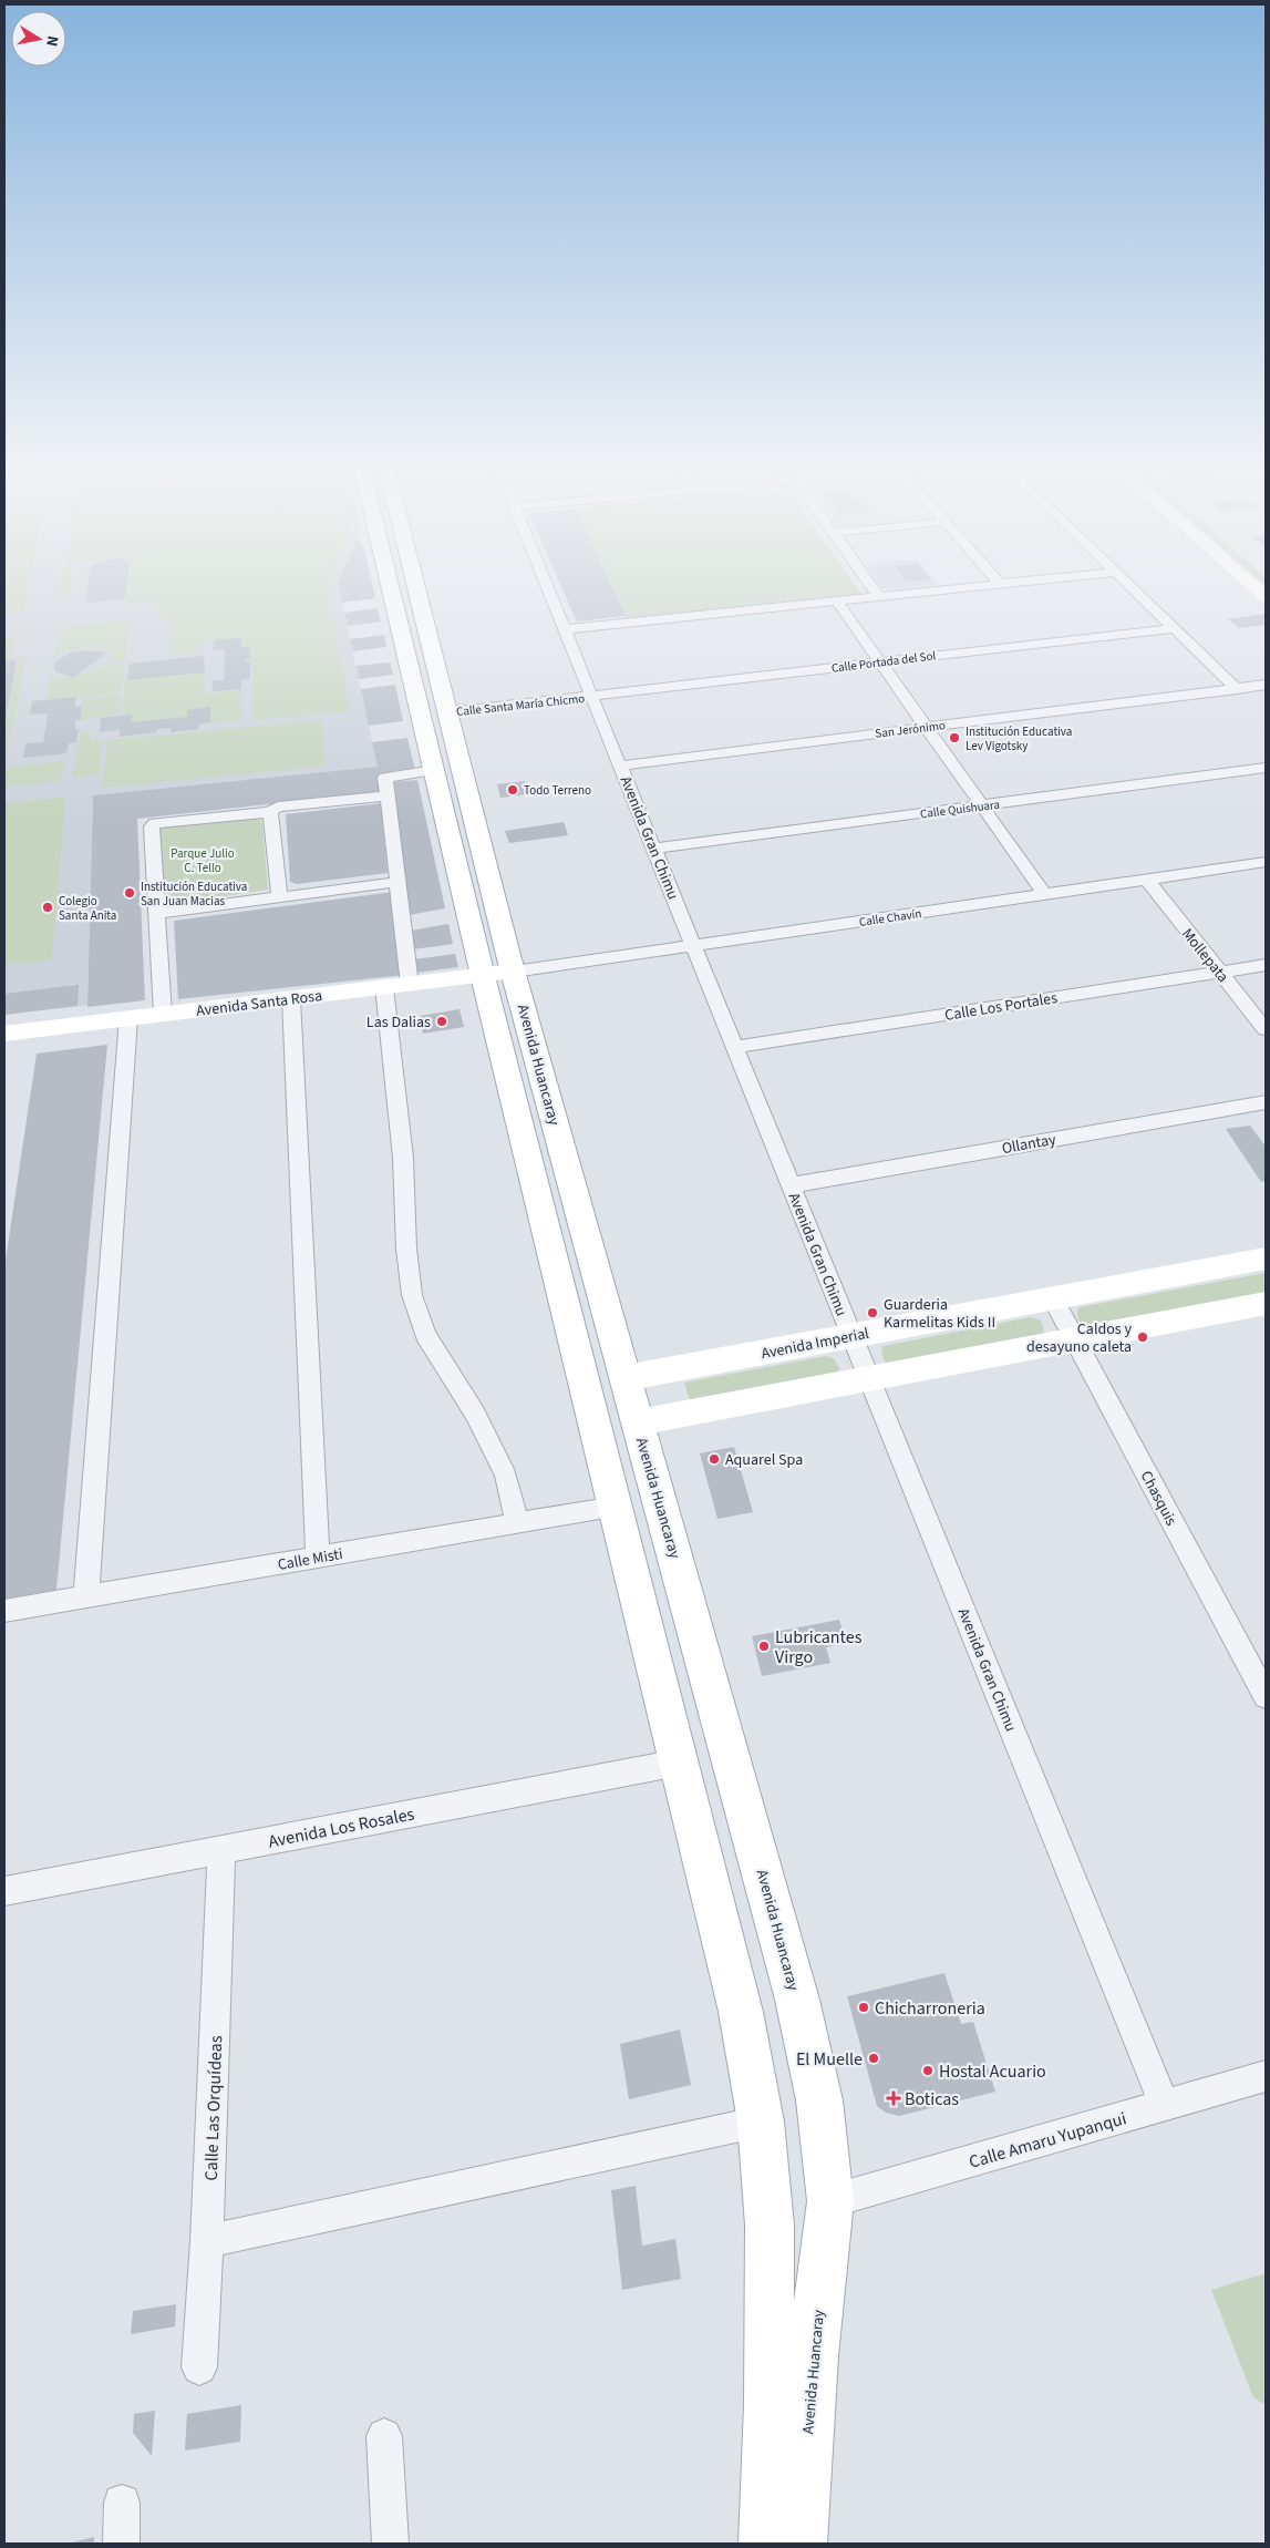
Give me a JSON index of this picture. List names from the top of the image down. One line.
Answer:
{"streets":{"main road":["Avenida Huancaray"],"street":["Calle Portada del Sol","Calle Santa María Chicmo","San Jerónimo","Calle Quishuara","Avenida Gran Chimu","Calle Chavín","Mollepata","Avenida Santa Rosa","Calle Los Portales","Ollantay","Avenida Imperial","Chasquis","Calle Misti","Avenida Los Rosales","Calle Las Orquídeas","Calle Amaru Yupanqui"]},"crossings":[["Calle Portada del Sol","Calle Santa María Chicmo"],["Calle Portada del Sol","Avenida Gran Chimu"],["Calle Santa María Chicmo","Avenida Gran Chimu"],["Calle Santa María Chicmo","Avenida Huancaray"],["San Jerónimo","Avenida Gran Chimu"],["Calle Quishuara","Avenida Gran Chimu"],["Avenida Gran Chimu","Calle Chavín"],["Avenida Gran Chimu","Calle Los Portales"],["Avenida Gran Chimu","Ollantay"],["Avenida Gran Chimu","Avenida Imperial"],["Avenida Gran Chimu","Calle Amaru Yupanqui"],["Calle Chavín","Mollepata"],["Calle Chavín","Avenida Santa Rosa"],["Calle Chavín","Avenida Huancaray"],["Mollepata","Calle Los Portales"],["Avenida Santa Rosa","Avenida Huancaray"],["Avenida Huancaray","Avenida Imperial"],["Avenida Huancaray","Calle Misti"],["Avenida Huancaray","Avenida Los Rosales"],["Avenida Huancaray","Calle Amaru Yupanqui"],["Avenida Imperial","Chasquis"],["Avenida Los Rosales","Calle Las Orquídeas"]],"parks":["Parque Julio C. Tello"],"places":{"other":["Institución Educativa Lev Vigotsky","Todo Terreno","Institución Educativa San Juan Macias","Colegio Santa Anita","Las Dalias","Guarderia Karmelitas Kids II","Caldos y desayuno caleta","Aquarel Spa","Lubricantes Virgo","Chicharroneria","El Muelle","Hostal Acuario"],"health":["Boticas"]},"north":"right"}
